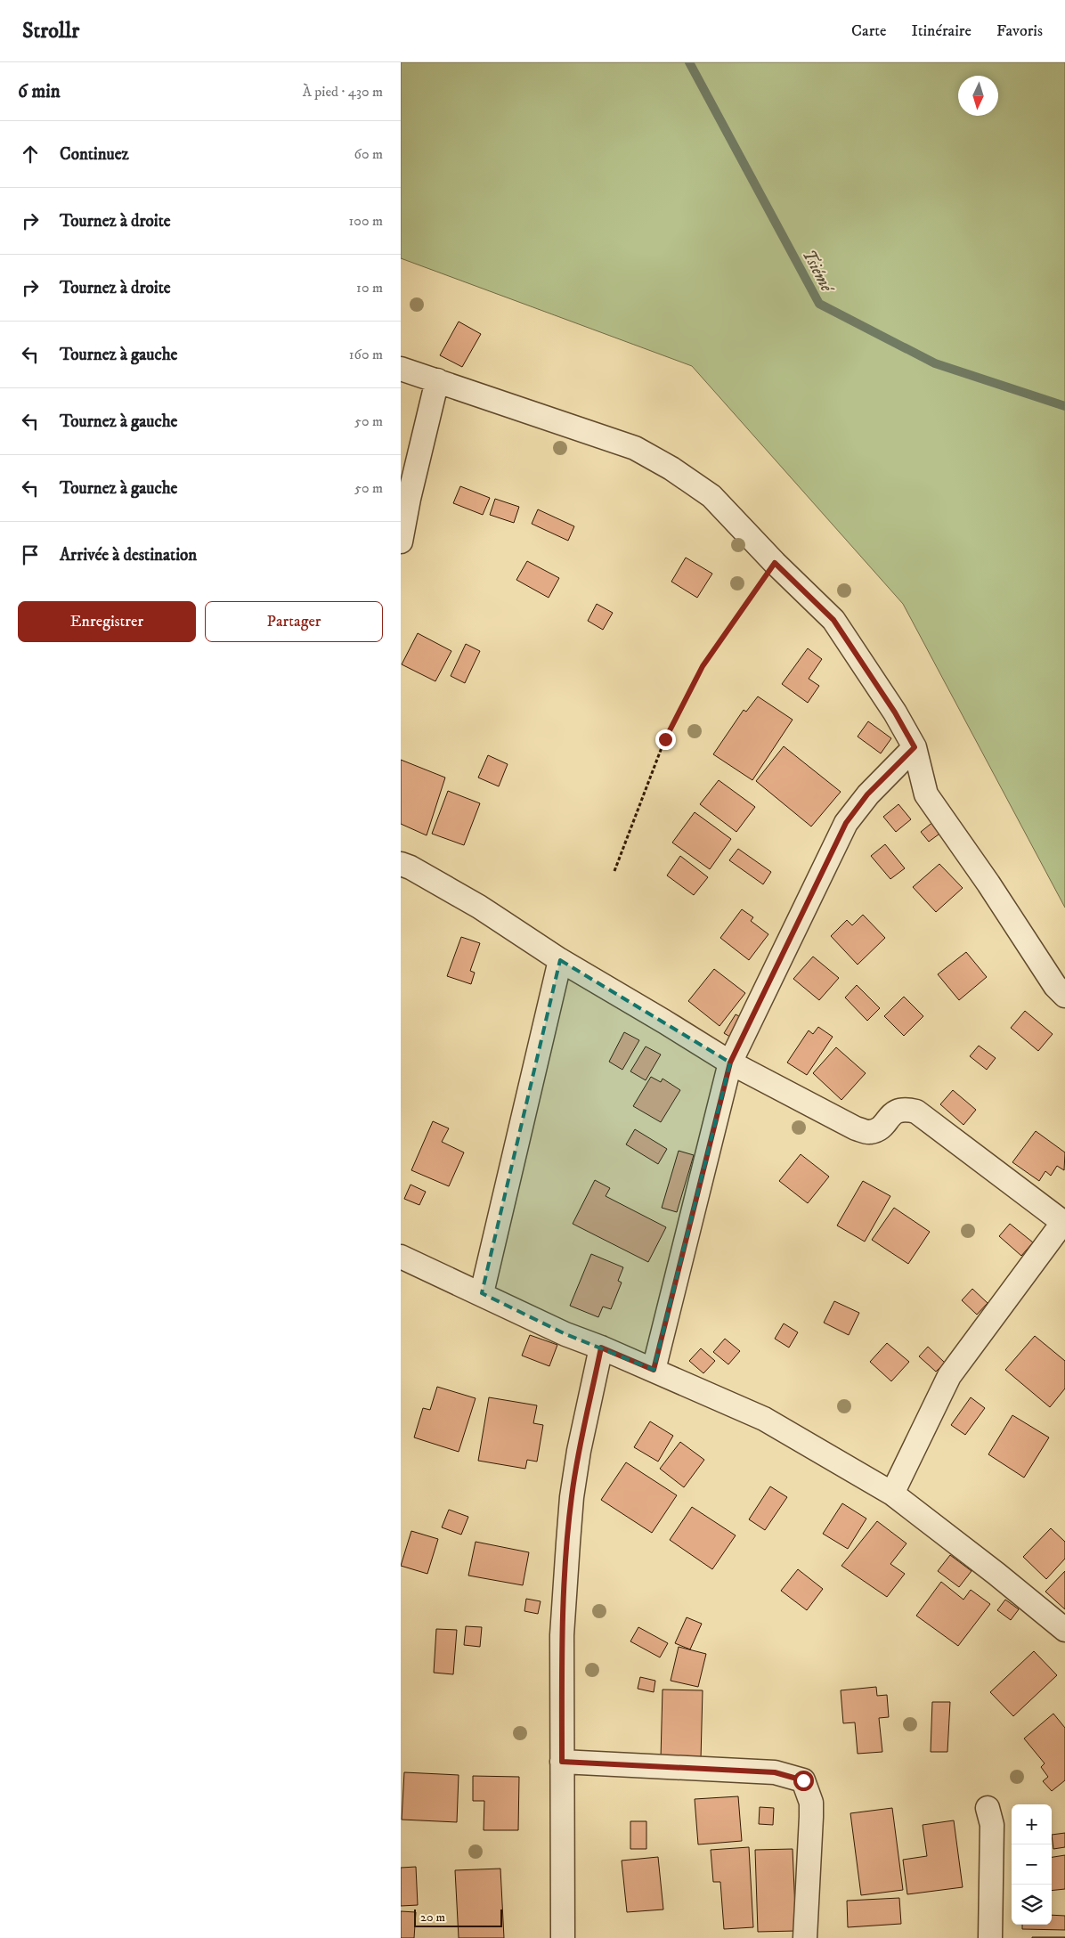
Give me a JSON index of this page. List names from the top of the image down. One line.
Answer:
{"water":["Tsiémé"],"scale_bar":"20 m","north":"bottom","page":{"header":"Strollr","nav":["Carte","Itinéraire","Favoris"],"heading":["6 min","À pied · 430 m"],"list":[["Continuez","60 m"],["Tournez à droite","100 m"],["Tournez à droite","10 m"],["Tournez à gauche","160 m"],["Tournez à gauche","50 m"],["Tournez à gauche","50 m"],"Arrivée à destination"],"buttons":["Enregistrer","Partager"],"map_buttons":["+","−"],"scale":"20 m"}}
